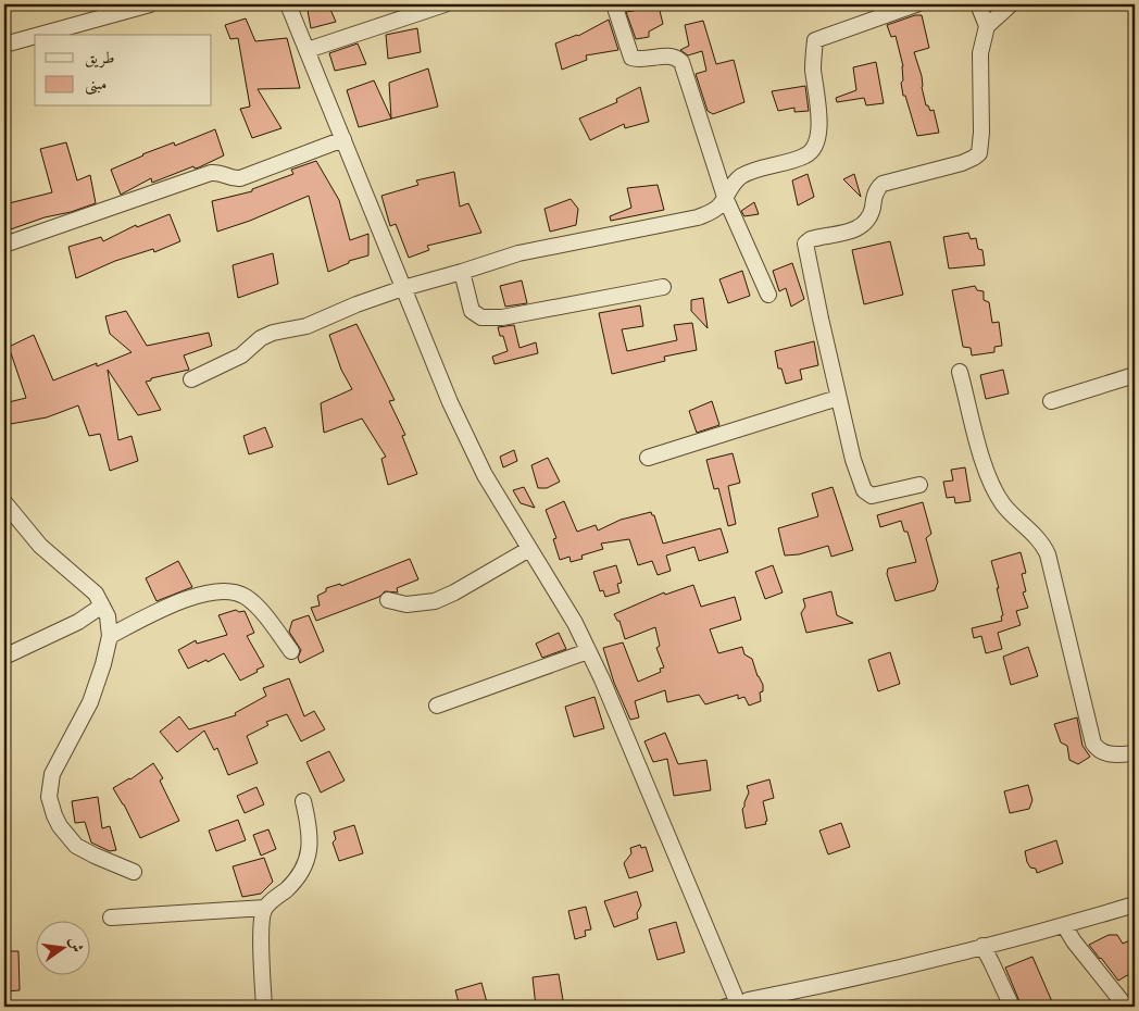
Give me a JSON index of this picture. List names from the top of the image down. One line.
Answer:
{"legend":["طريق","مبنى"],"north":"right"}
